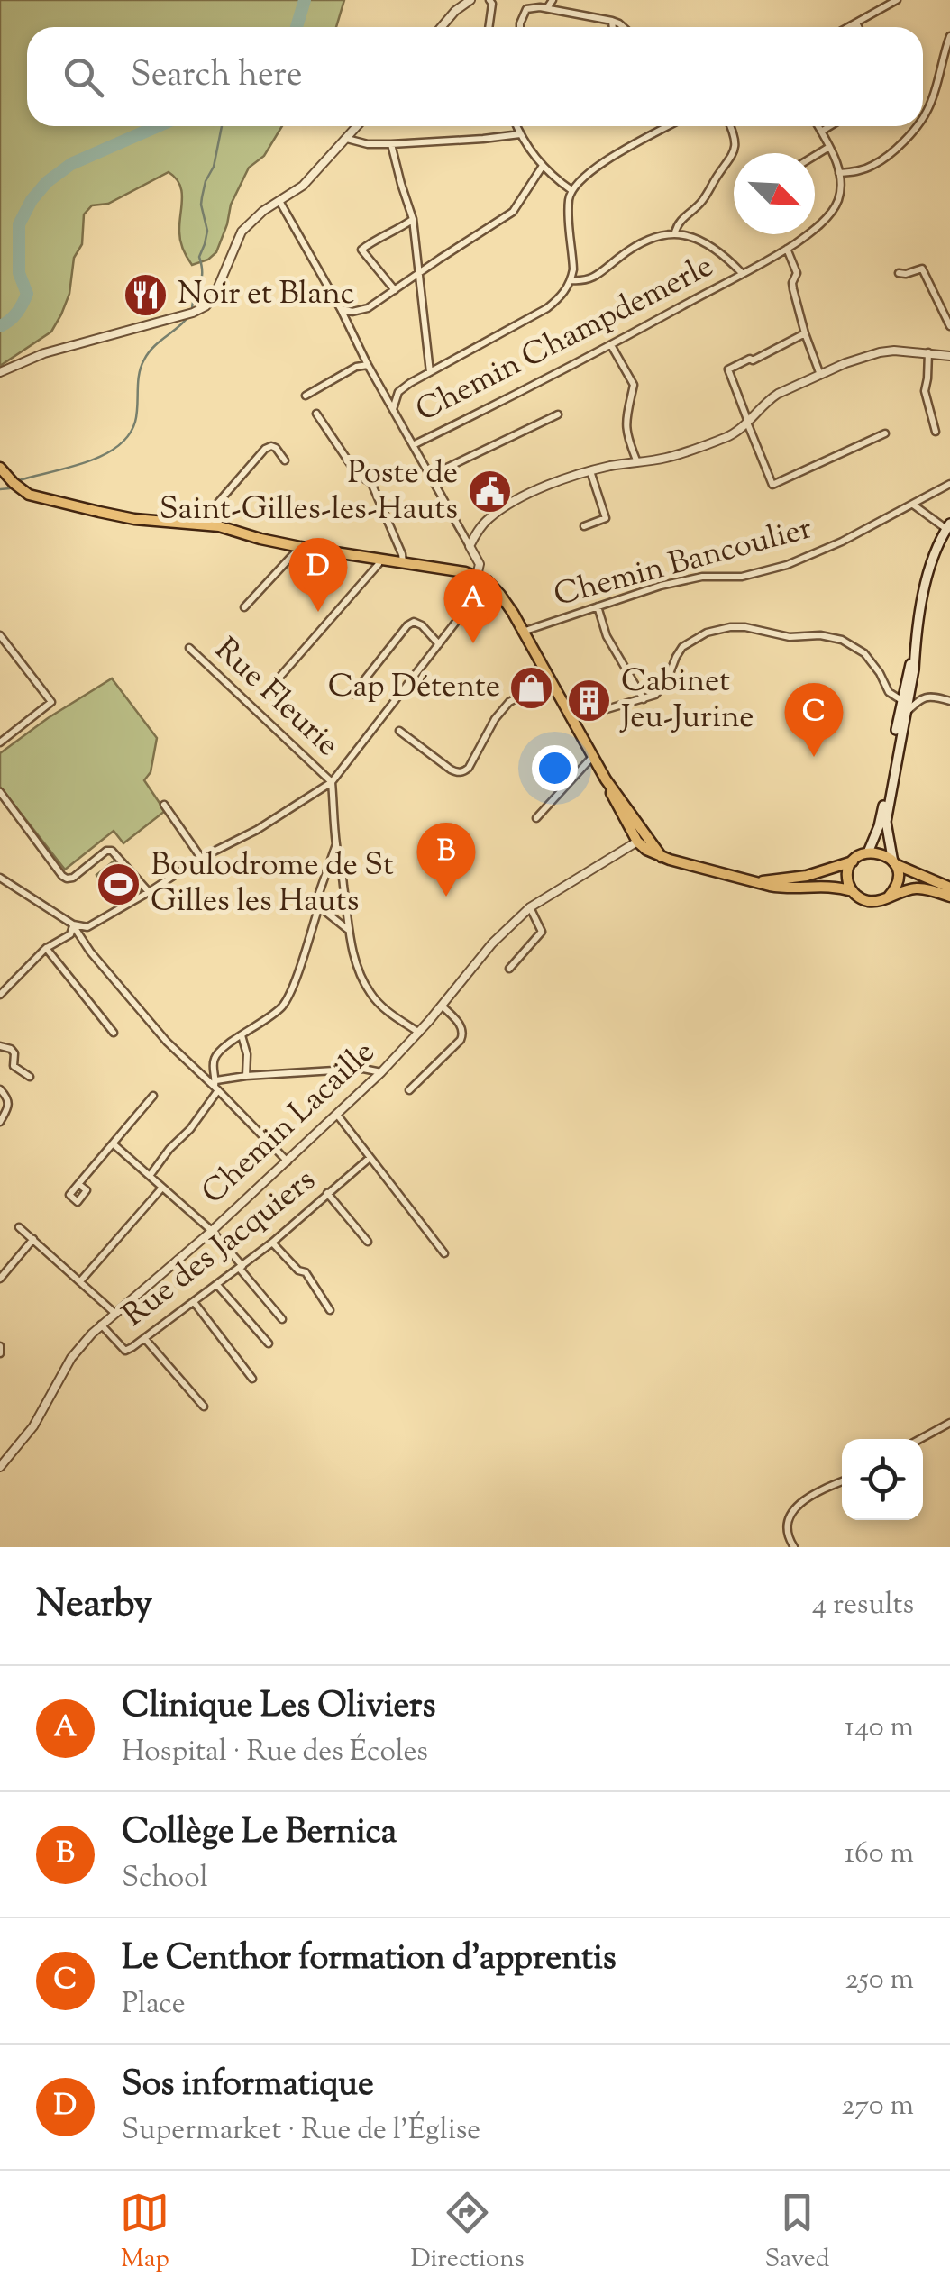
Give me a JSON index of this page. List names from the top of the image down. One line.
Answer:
{"streets":{"street":["Chemin Champdemerle","Chemin Bancoulier","Rue Fleurie","Chemin Lacaille","Rue des Jacquiers"]},"crossings":[["Chemin Lacaille","Rue des Jacquiers"]],"places":{"restaurant":["Noir et Blanc"],"public building":["Poste de Saint-Gilles-les-Hauts"],"shop":["Cap Détente"],"building":["Cabinet Jeu-Jurine"],"sports":["Boulodrome de St Gilles les Hauts"]},"north":"bottom right","page":{"search":"Search here","pins":["D","A","C","B"],"heading":["Nearby","4 results"],"list":[{"mark":"A","name":"Clinique Les Oliviers","note":"Hospital · Rue des Écoles","value":"140 m"},{"mark":"B","name":"Collège Le Bernica","note":"School","value":"160 m"},{"mark":"C","name":"Le Centhor formation d'apprentis","note":"Place","value":"250 m"},{"mark":"D","name":"Sos informatique","note":"Supermarket · Rue de l'Église","value":"270 m"}],"nav":["Map","Directions","Saved"]}}
